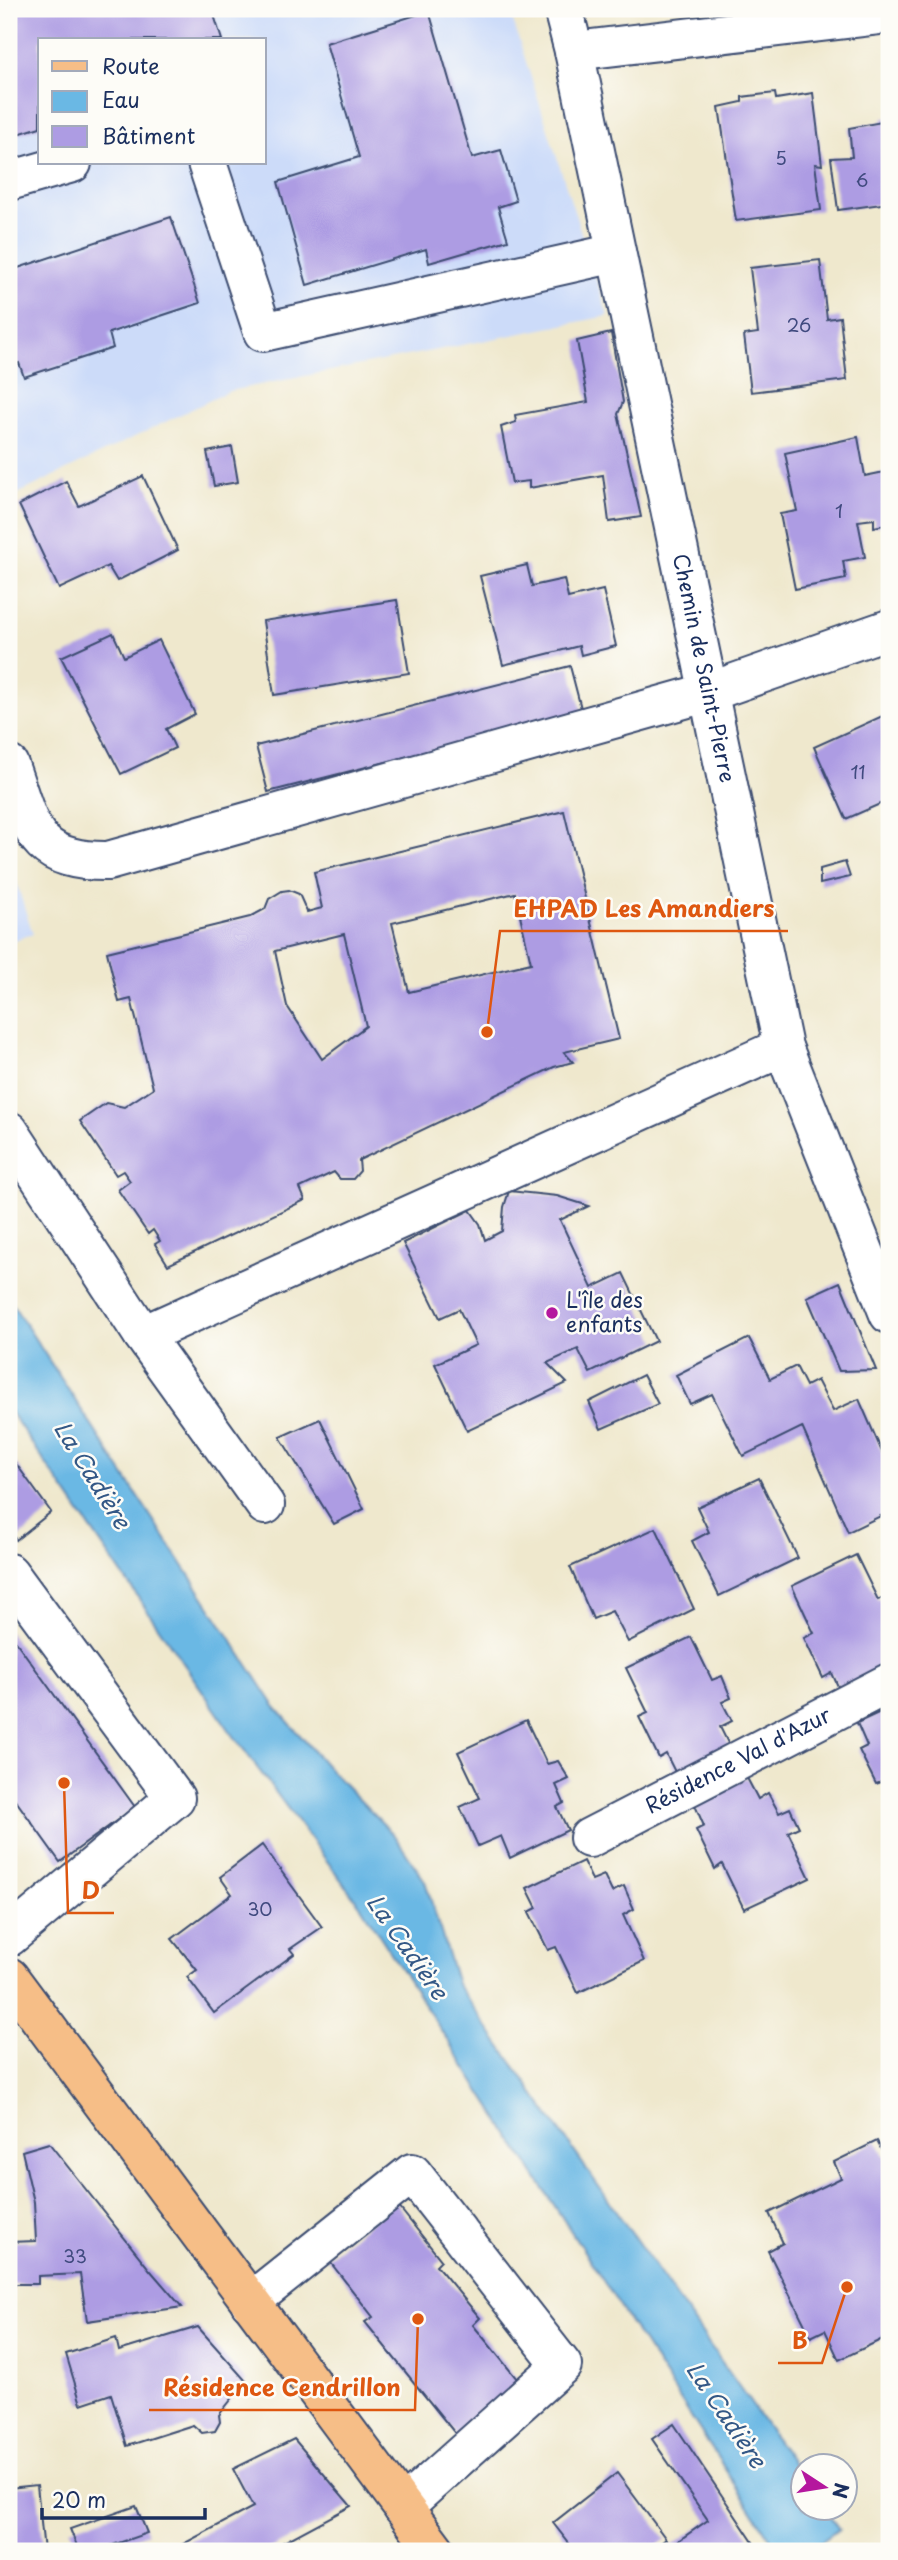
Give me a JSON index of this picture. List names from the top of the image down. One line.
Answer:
{"streets":{"street":["Chemin de Saint-Pierre","Résidence Val d'Azur"]},"water":["La Cadière"],"places":["EHPAD Les Amandiers","L'île des enfants","D","B","Résidence Cendrillon"],"house_numbers":["5","6","26","1","11","30","33"],"legend":["Route","Eau","Bâtiment"],"scale_bar":"20 m","north":"right"}
